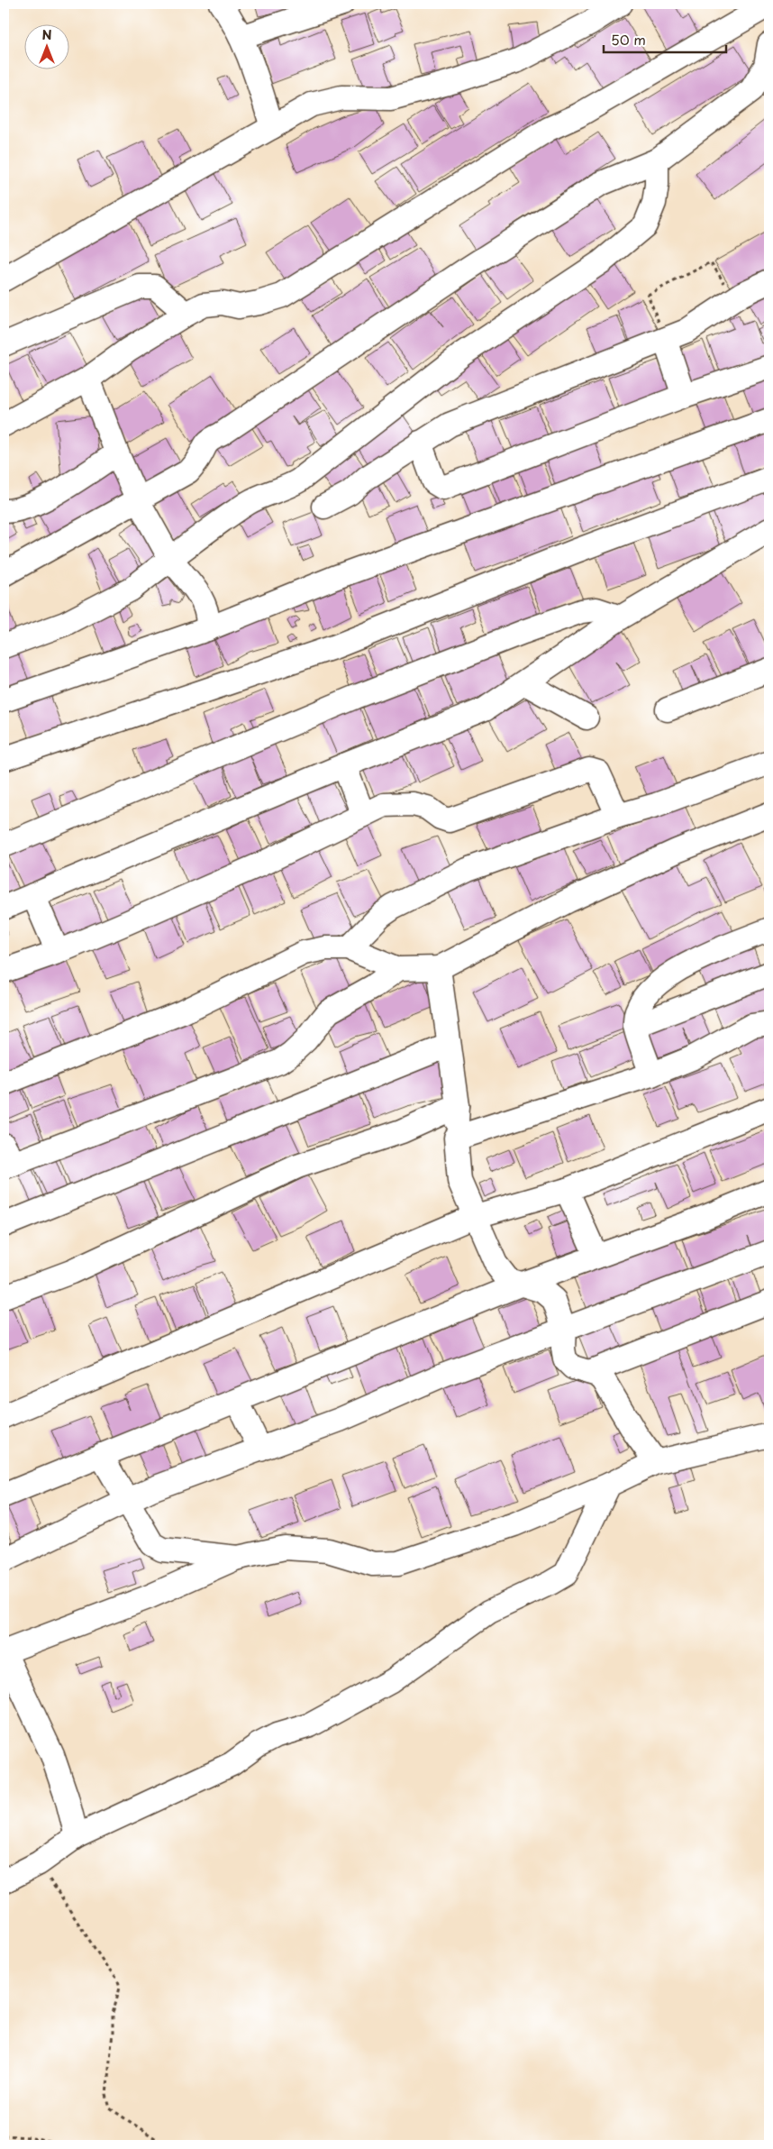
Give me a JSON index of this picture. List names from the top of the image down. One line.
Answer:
{"scale_bar":"50 m","north":"top"}
